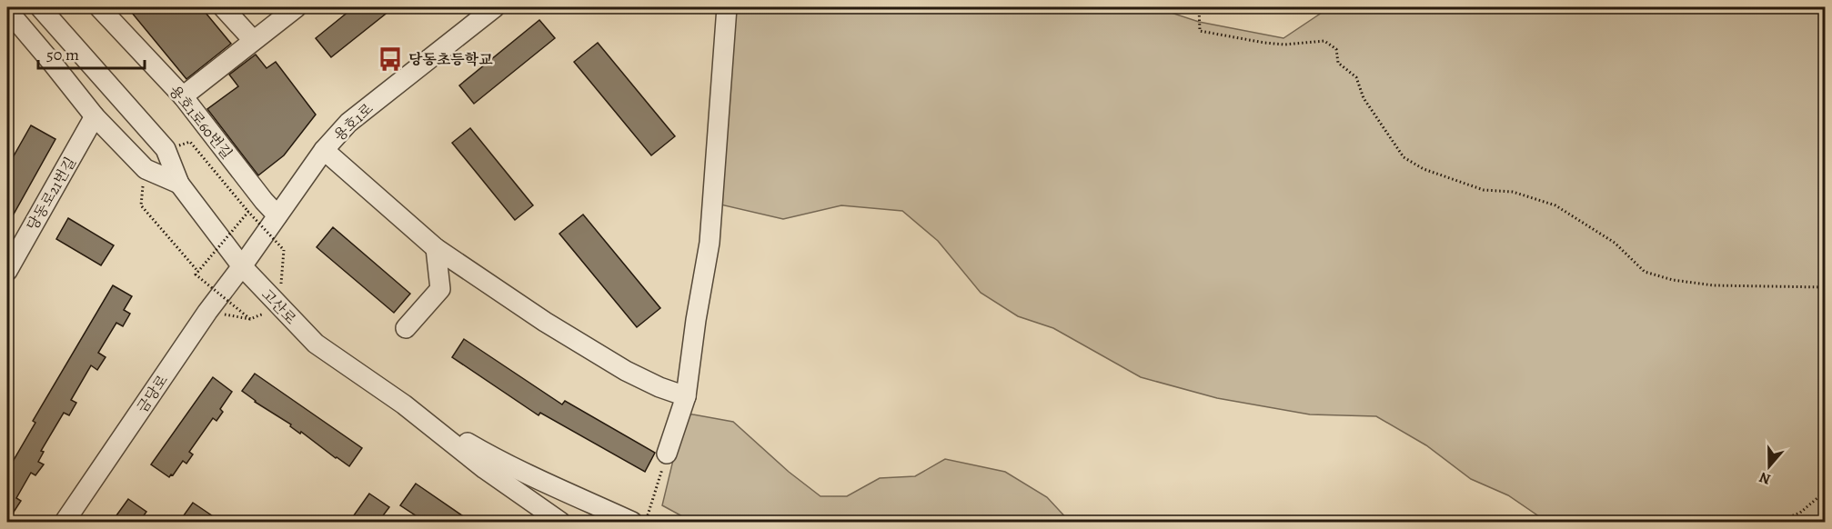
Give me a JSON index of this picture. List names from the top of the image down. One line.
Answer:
{"streets":{"street":["용호1로60번길","용호1로","당동로21번길","고산로","금당로"]},"crossings":[["용호1로60번길","용호1로"],["용호1로","고산로"],["용호1로","금당로"],["당동로21번길","고산로"],["고산로","금당로"]],"places":{"bus stop":["당동초등학교"]},"scale_bar":"50 m","north":"bottom"}
